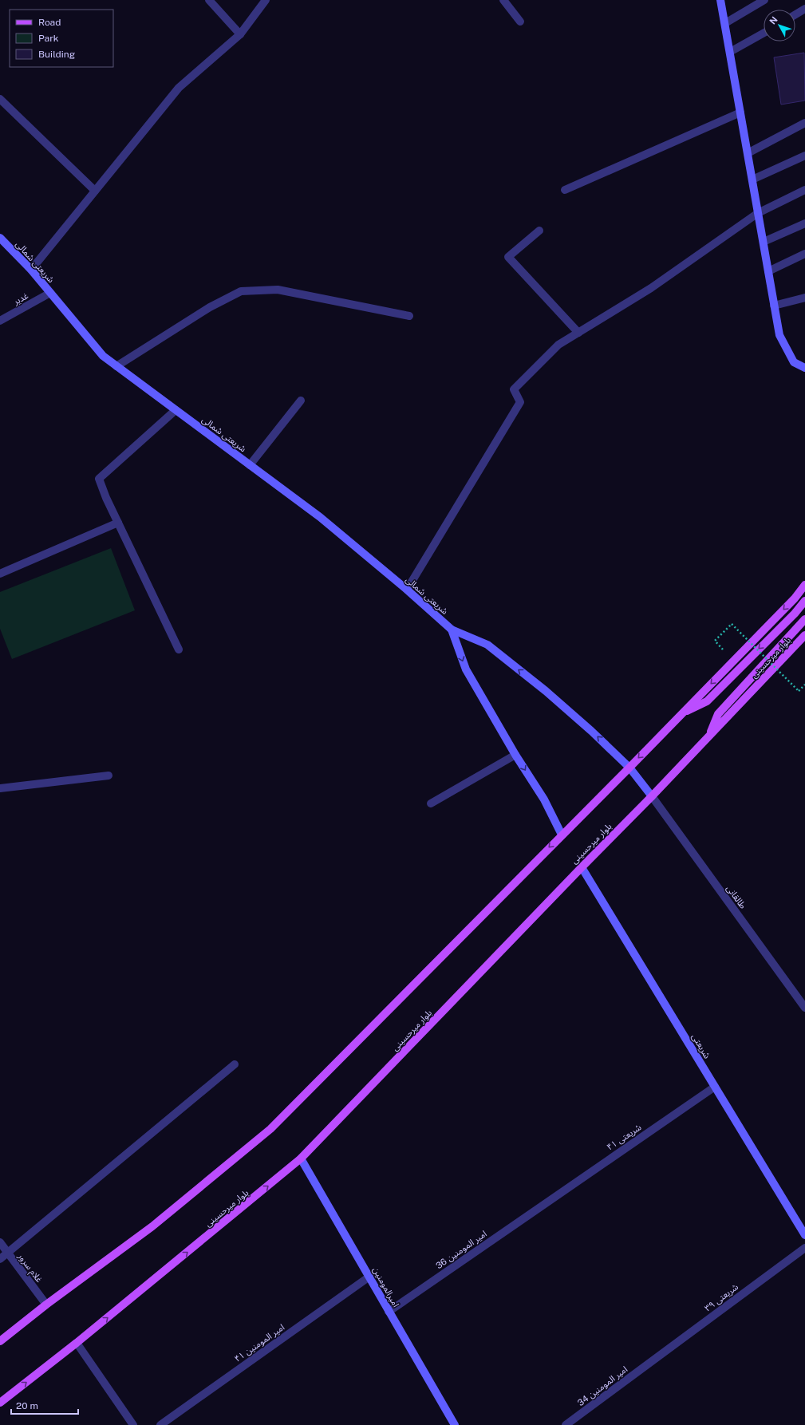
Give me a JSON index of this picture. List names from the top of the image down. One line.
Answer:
{"streets":{"main road":["بلوار میرحسینی"],"street":["شریعتی شمالی","غدیر","طالقانی","شریعتی","شریعتی ۴۱","امیر المومنین 36","غلام سرور","امیرالمومنین","شریعتی ۳۹","امیر المومنین ۴۱","امیر المومنین 34"]},"crossings":[["شریعتی شمالی","غدیر"],["شریعتی شمالی","بلوار میرحسینی"],["شریعتی شمالی","طالقانی"],["بلوار میرحسینی","طالقانی"],["بلوار میرحسینی","شریعتی"],["بلوار میرحسینی","امیرالمومنین"],["شریعتی","شریعتی ۴۱"],["شریعتی ۴۱","امیر المومنین 36"],["امیر المومنین 36","امیرالمومنین"],["امیرالمومنین","امیر المومنین ۴۱"],["شریعتی ۳۹","امیر المومنین 34"]],"legend":["Road","Park","Building"],"scale_bar":"20 m","north":"top left"}
